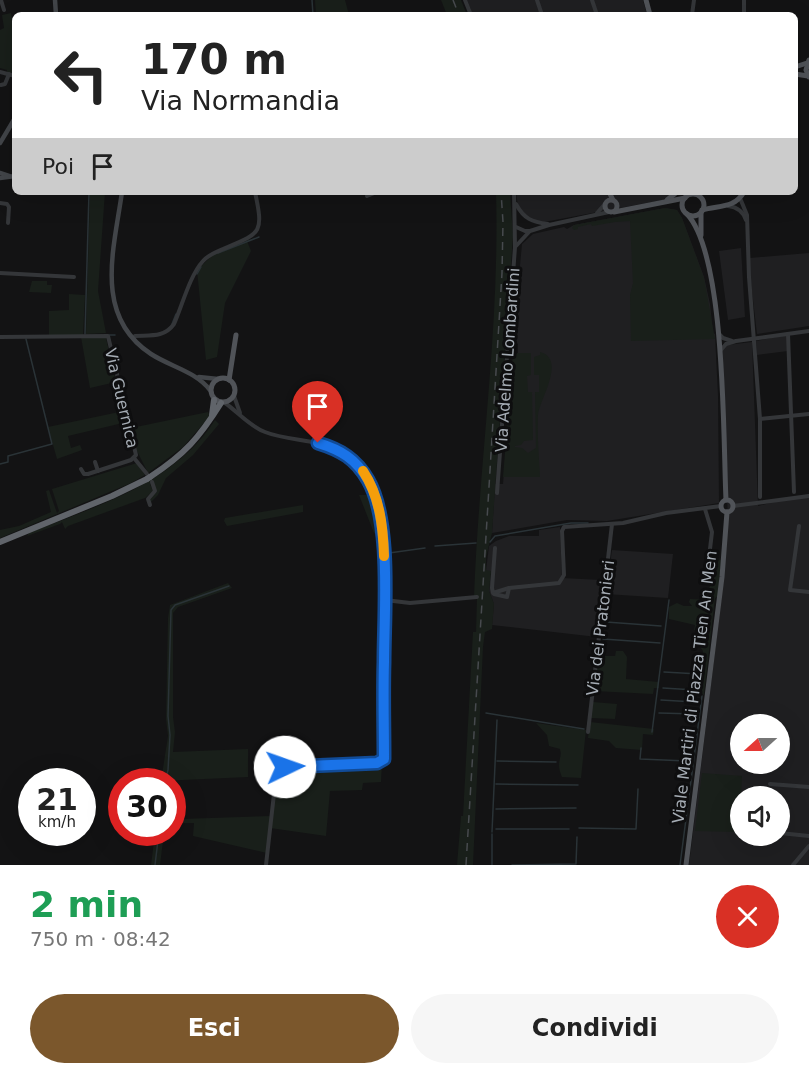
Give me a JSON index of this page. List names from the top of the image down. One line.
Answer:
{"streets":{"main road":["Viale Martiri di Piazza Tien An Men"],"street":["Via Adelmo Lombardini","Via Guernica","Via dei Pratonieri"]},"north":"left","page":{"turn":["170 m","Via Normandia"],"then":"Poi","speed":"21 km/h","limit":"30","heading":["2 min","750 m · 08:42"],"buttons":["Esci","Condividi"]}}
